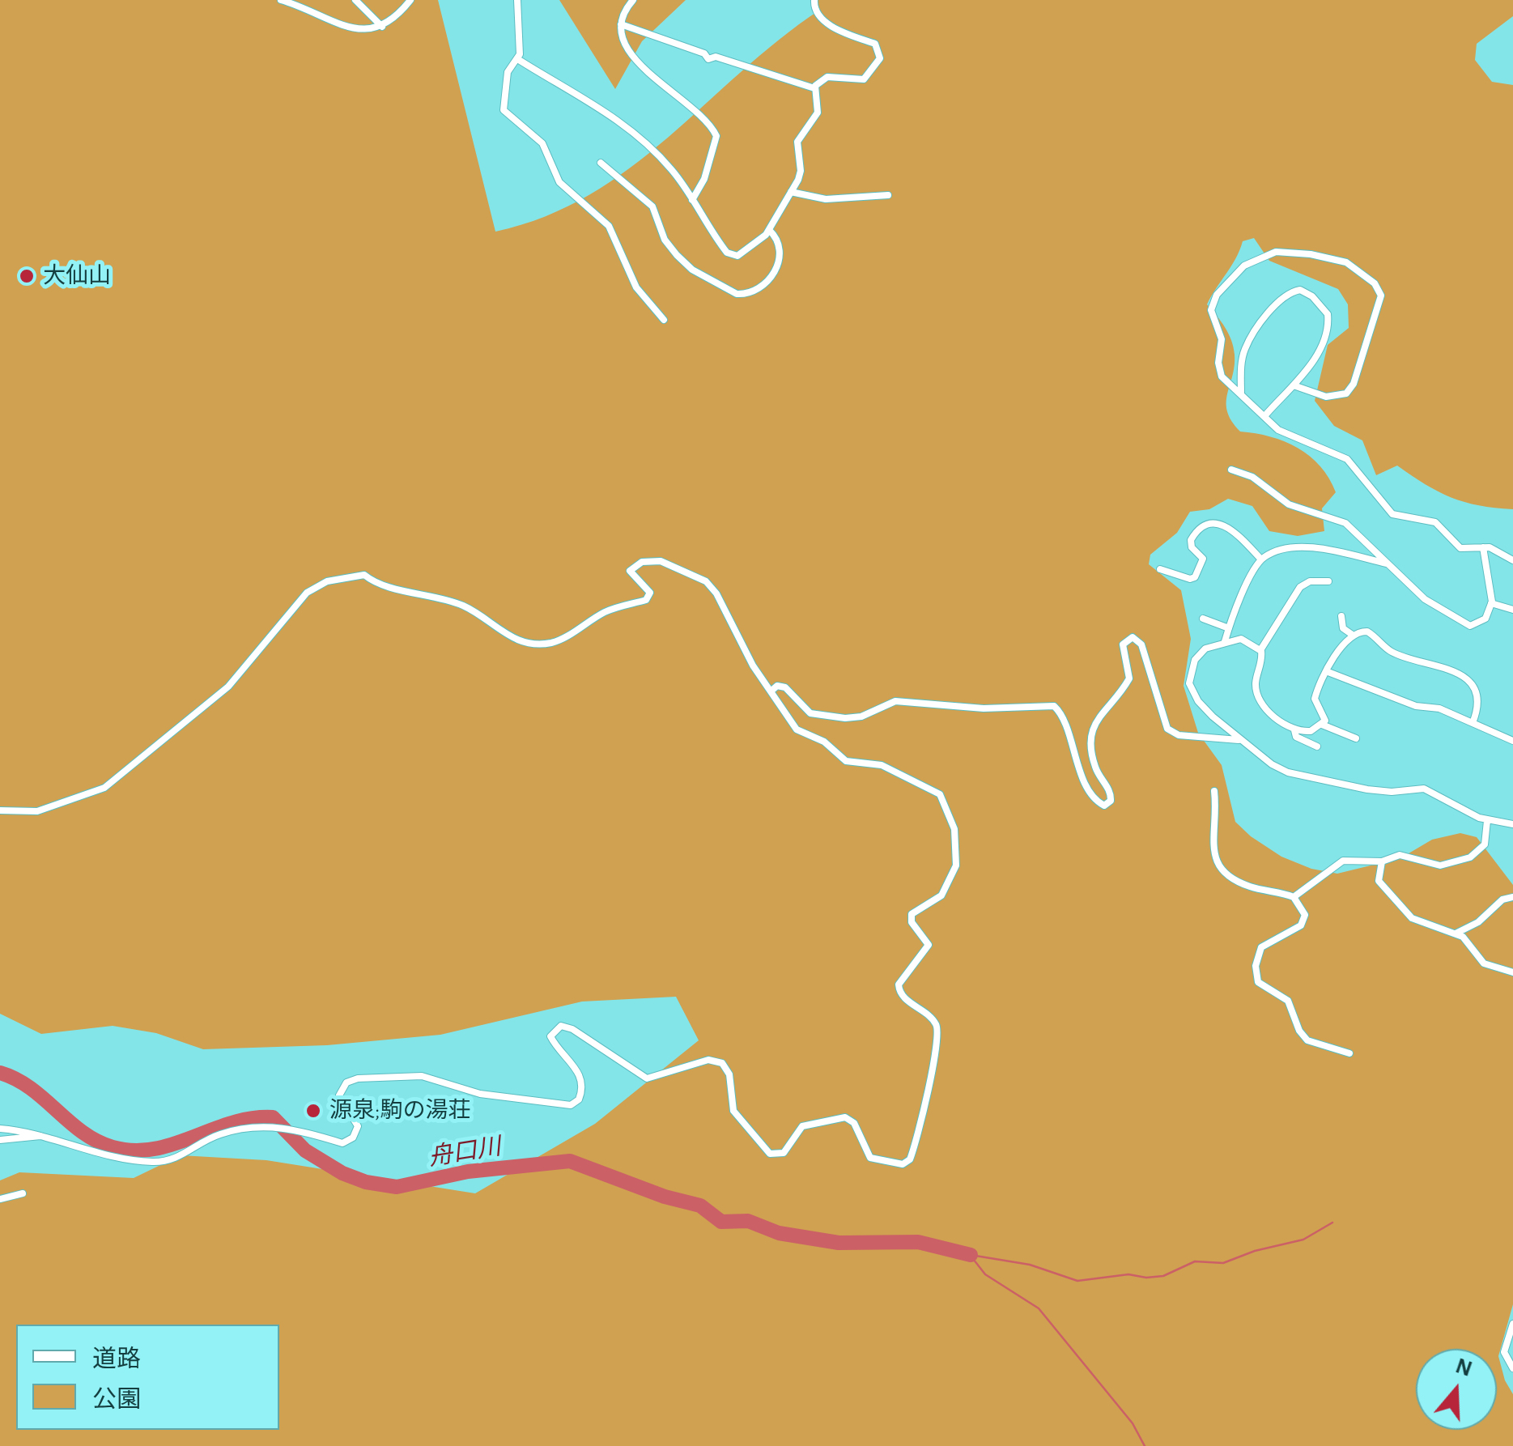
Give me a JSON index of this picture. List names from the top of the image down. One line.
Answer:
{"water":["舟口川"],"places":["大仙山","源泉;駒の湯荘"],"legend":["道路","公園"],"north":"top"}
